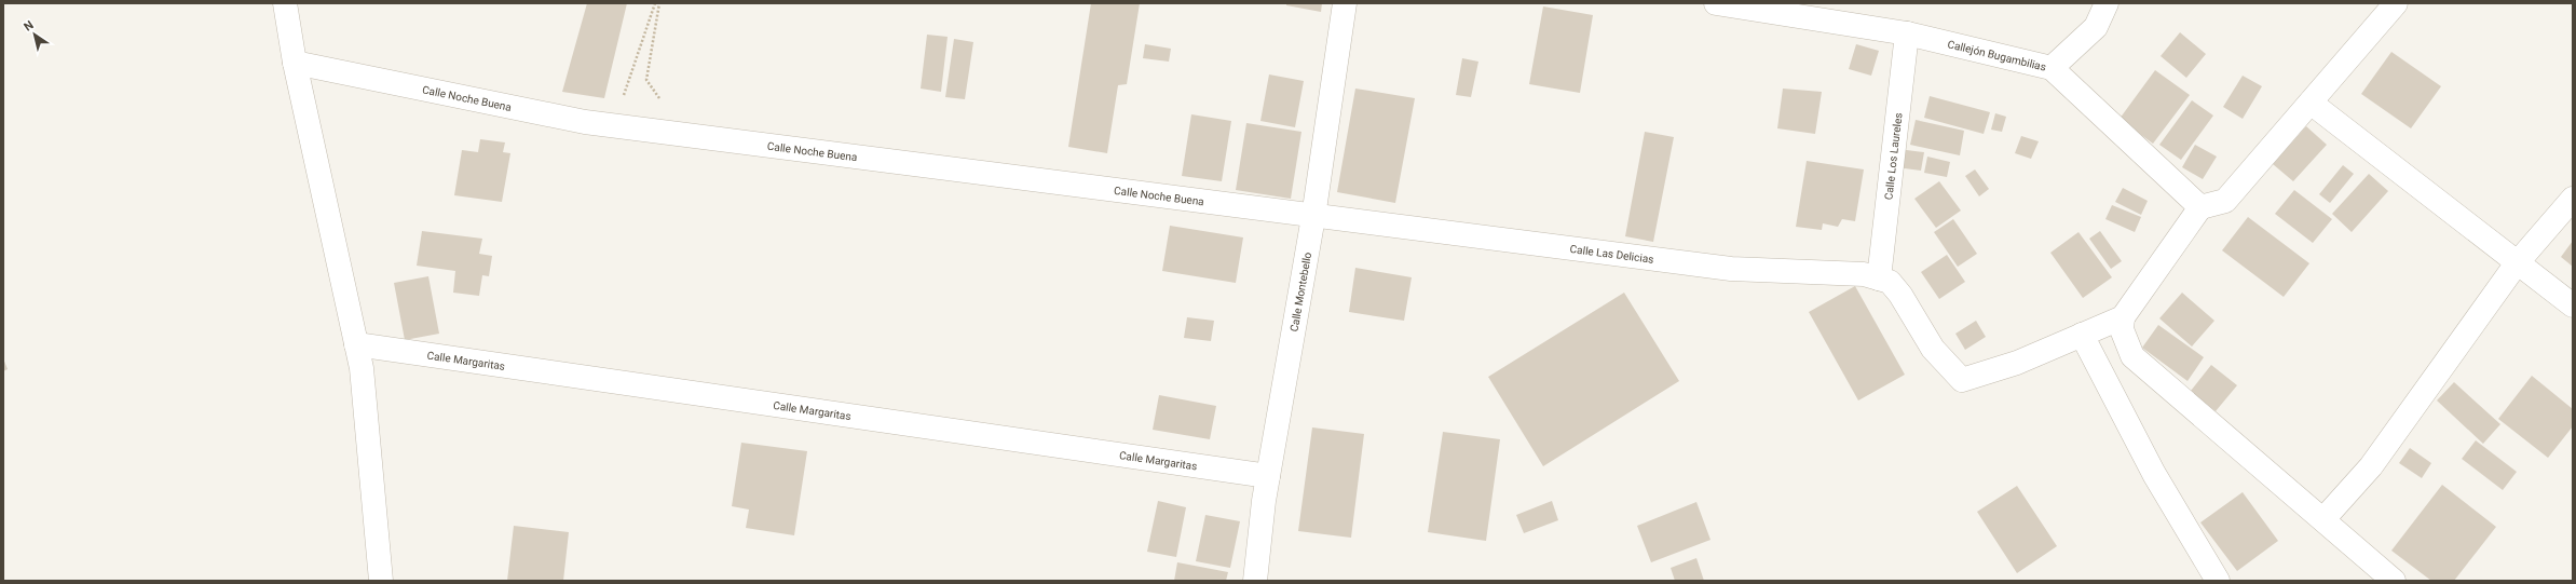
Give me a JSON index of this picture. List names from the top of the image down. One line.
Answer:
{"streets":{"street":["Callejón Bugambilias","Calle Noche Buena","Calle Los Laureles","Calle Las Delicias","Calle Montebello","Calle Margaritas"]},"crossings":[["Callejón Bugambilias","Calle Los Laureles"],["Calle Noche Buena","Calle Las Delicias"],["Calle Noche Buena","Calle Montebello"],["Calle Los Laureles","Calle Las Delicias"],["Calle Las Delicias","Calle Montebello"],["Calle Montebello","Calle Margaritas"]],"north":"top left"}
